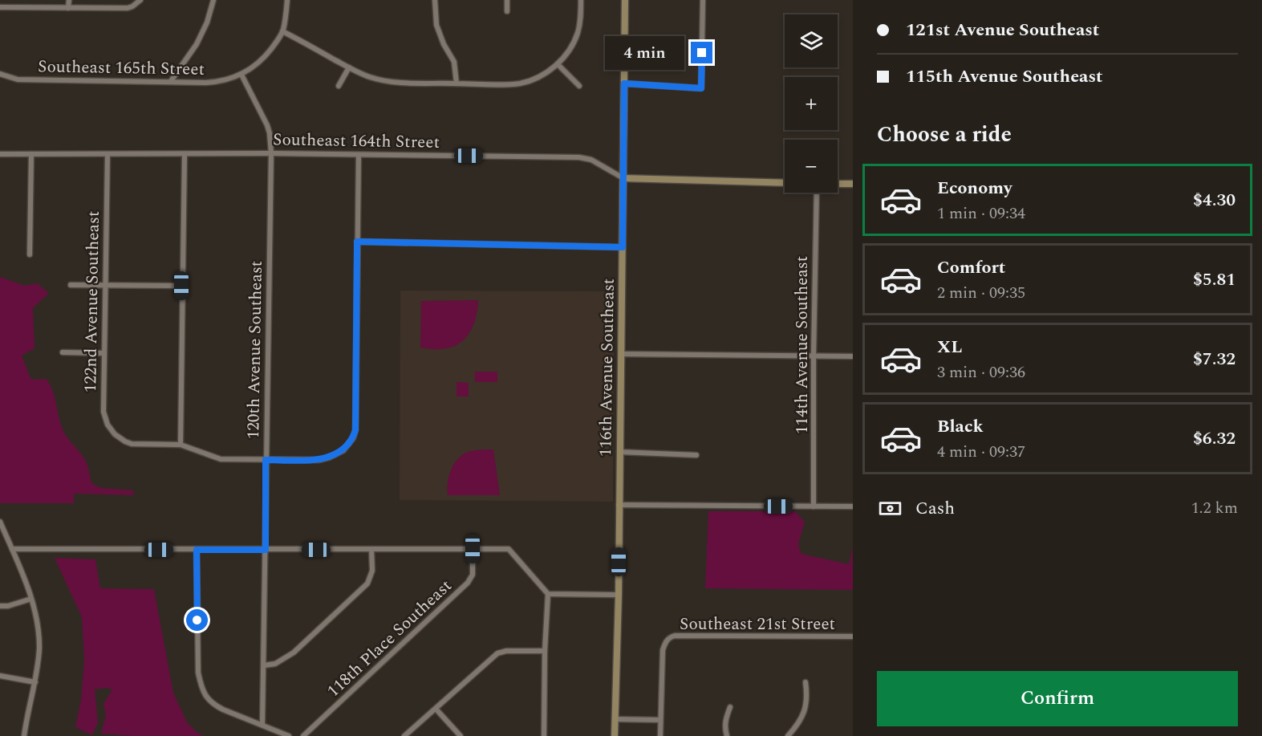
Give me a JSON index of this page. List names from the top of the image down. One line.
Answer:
{"streets":{"street":["Southeast 165th Street","Southeast 164th Street","122nd Avenue Southeast","114th Avenue Southeast","120th Avenue Southeast","116th Avenue Southeast","Southeast 21st Street","118th Place Southeast"]},"crossings":[["Southeast 165th Street","120th Avenue Southeast"],["Southeast 164th Street","122nd Avenue Southeast"],["Southeast 164th Street","120th Avenue Southeast"],["Southeast 164th Street","116th Avenue Southeast"]],"page":{"banner":["121st Avenue Southeast","115th Avenue Southeast"],"map_buttons":["+","−"],"bubble":"4 min","heading":"Choose a ride","list":[{"name":"Economy","note":"1 min · 09:34","value":"$4.30"},{"name":"Comfort","note":"2 min · 09:35","value":"$5.81"},{"name":"XL","note":"3 min · 09:36","value":"$7.32"},{"name":"Black","note":"4 min · 09:37","value":"$6.32"}],"pay":["Cash","1.2 km"],"buttons":"Confirm"}}
